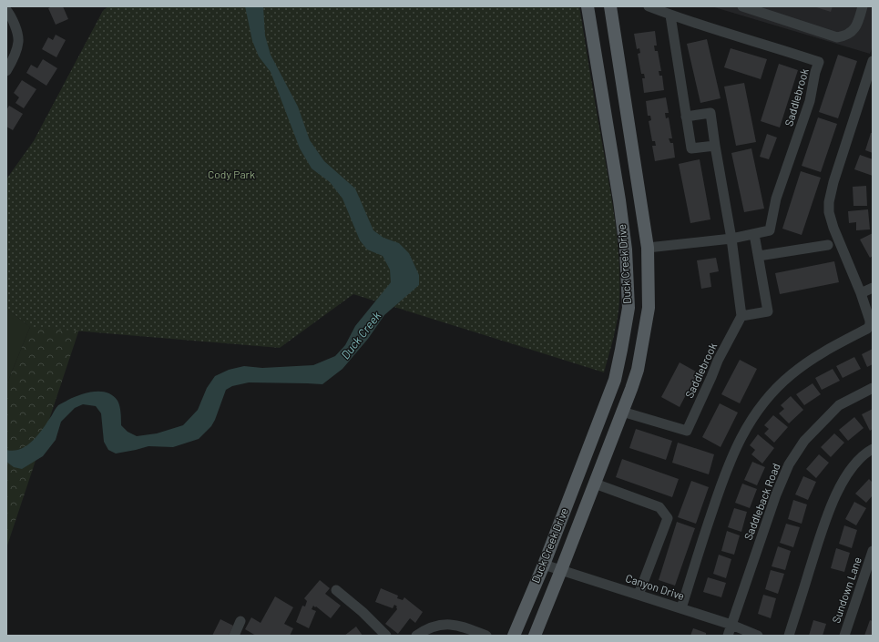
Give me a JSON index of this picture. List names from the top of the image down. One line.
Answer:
{"streets":{"main road":["Duck Creek Drive"],"street":["Saddlebrook","Saddleback Road","Canyon Drive","Sundown Lane"]},"crossings":[["Saddlebrook","Duck Creek Drive"],["Duck Creek Drive","Canyon Drive"],["Saddleback Road","Canyon Drive"]],"water":["Duck Creek"],"parks":["Cody Park"]}
